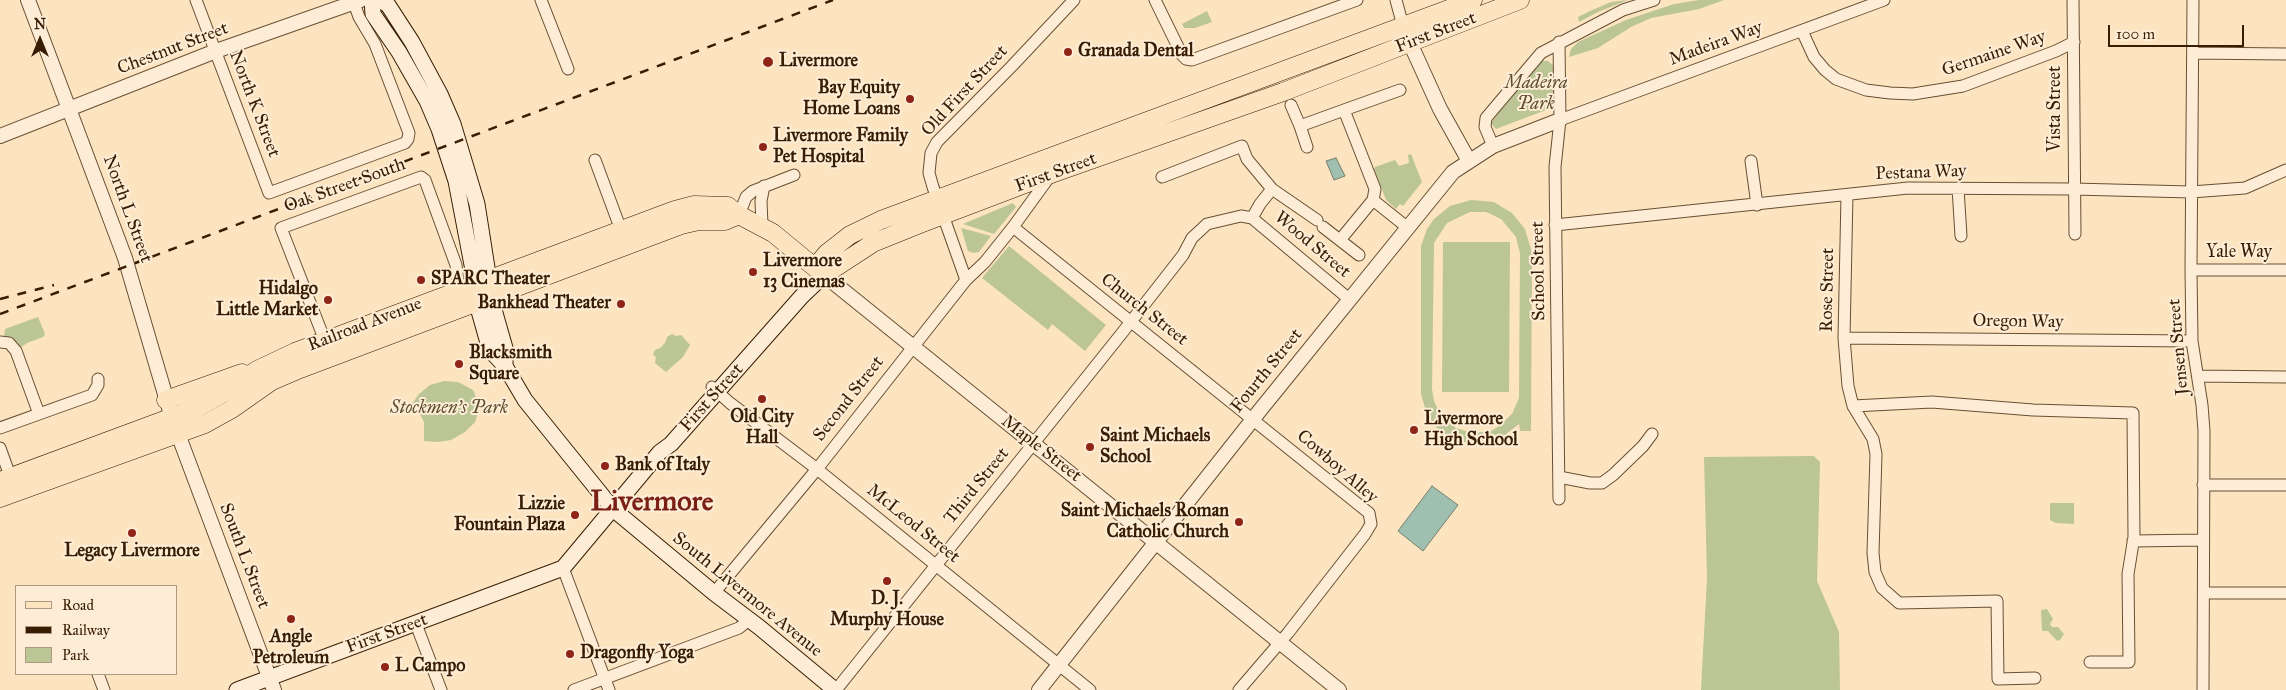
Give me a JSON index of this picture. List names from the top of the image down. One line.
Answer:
{"streets":{"main road":["First Street","Railroad Avenue","Maple Street","South Livermore Avenue"],"street":["Madeira Way","Chestnut Street","Germaine Way","Old First Street","North K Street","Vista Street","Pestana Way","Oak Street South","North L Street","Wood Street","Yale Way","School Street","Rose Street","Church Street","Oregon Way","Jensen Street","Fourth Street","Second Street","Cowboy Alley","Third Street","McLeod Street","South L Street"]},"crossings":[["First Street","Old First Street"],["First Street","Second Street"],["First Street","Maple Street"],["First Street","McLeod Street"],["First Street","South L Street"],["First Street","South Livermore Avenue"],["Madeira Way","Germaine Way"],["Madeira Way","School Street"],["Madeira Way","Fourth Street"],["Chestnut Street","North K Street"],["Chestnut Street","North L Street"],["Germaine Way","Vista Street"],["Old First Street","Second Street"],["Vista Street","Pestana Way"],["Pestana Way","School Street"],["Pestana Way","Rose Street"],["Pestana Way","Jensen Street"],["Oak Street South","Railroad Avenue"],["Oak Street South","South Livermore Avenue"],["North L Street","Railroad Avenue"],["North L Street","South L Street"],["Wood Street","Fourth Street"],["Wood Street","Third Street"],["Yale Way","Jensen Street"],["School Street","Fourth Street"],["Rose Street","Oregon Way"],["Church Street","Fourth Street"],["Church Street","Second Street"],["Church Street","Cowboy Alley"],["Church Street","Third Street"],["Oregon Way","Jensen Street"],["Railroad Avenue","Maple Street"],["Railroad Avenue","South L Street"],["Railroad Avenue","South Livermore Avenue"],["Fourth Street","Maple Street"],["Fourth Street","Cowboy Alley"],["Fourth Street","McLeod Street"],["Second Street","Maple Street"],["Second Street","McLeod Street"],["Second Street","South Livermore Avenue"],["Maple Street","Cowboy Alley"],["Maple Street","Third Street"],["Third Street","McLeod Street"],["Third Street","South Livermore Avenue"]],"districts":["Livermore"],"parks":["Madeira Park","Stockmen's Park"],"places":["Granada Dental","Livermore","Bay Equity Home Loans","Livermore Family Pet Hospital","Livermore 13 Cinemas","SPARC Theater","Hidalgo Little Market","Bankhead Theater","Blacksmith Square","Old City Hall","Livermore High School","Saint Michaels School","Bank of Italy","Lizzie Fountain Plaza","Saint Michaels Roman Catholic Church","Legacy Livermore","D. J. Murphy House","Angle Petroleum","Dragonfly Yoga","L Campo"],"legend":["Road","Railway","Park"],"scale_bar":"100 m","north":"top"}
